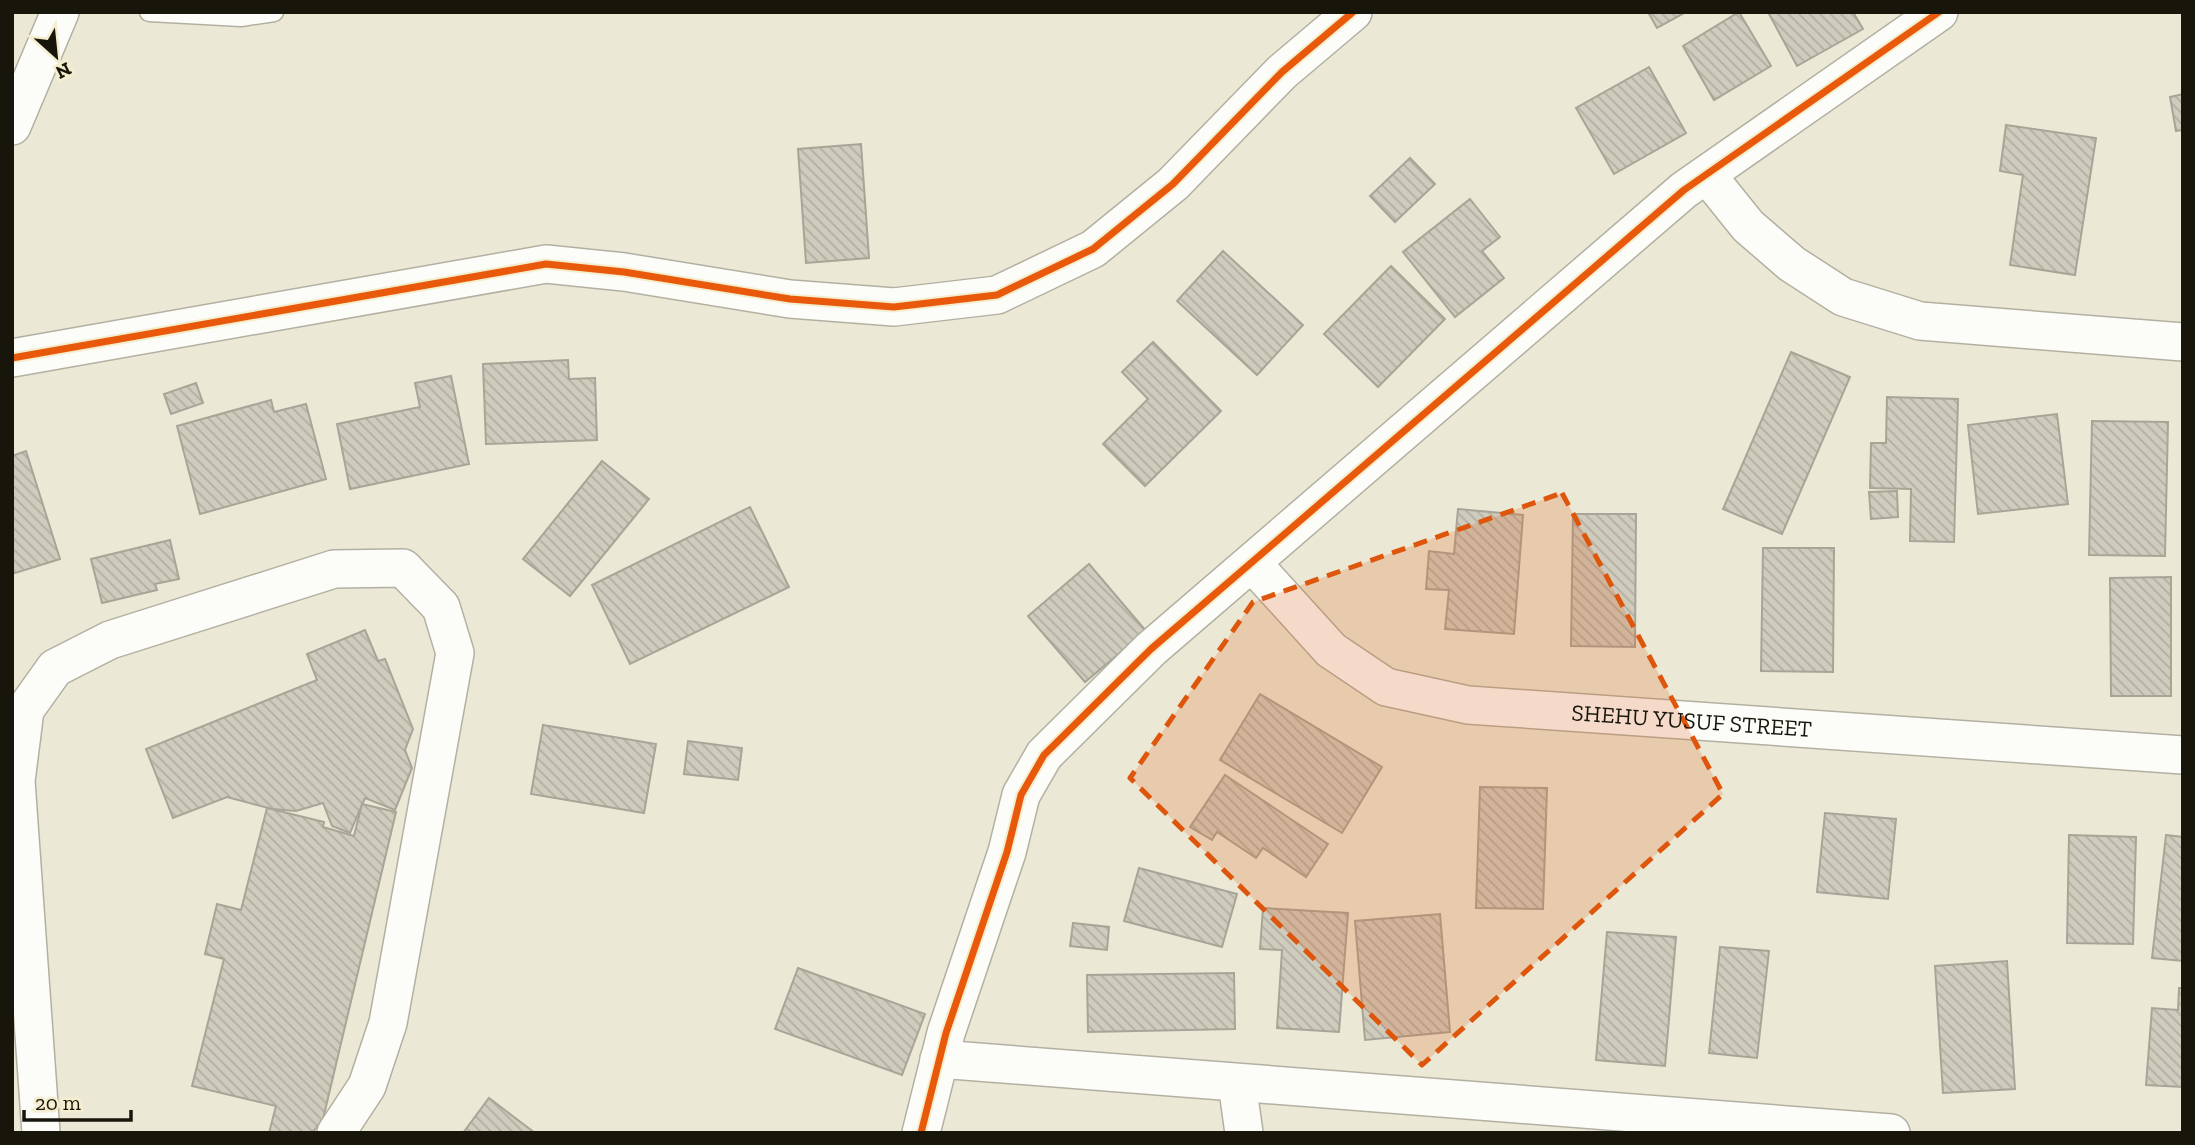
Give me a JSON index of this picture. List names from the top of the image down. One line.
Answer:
{"streets":{"street":["SHEHU YUSUF STREET"]},"scale_bar":"20 m","north":"bottom right"}
